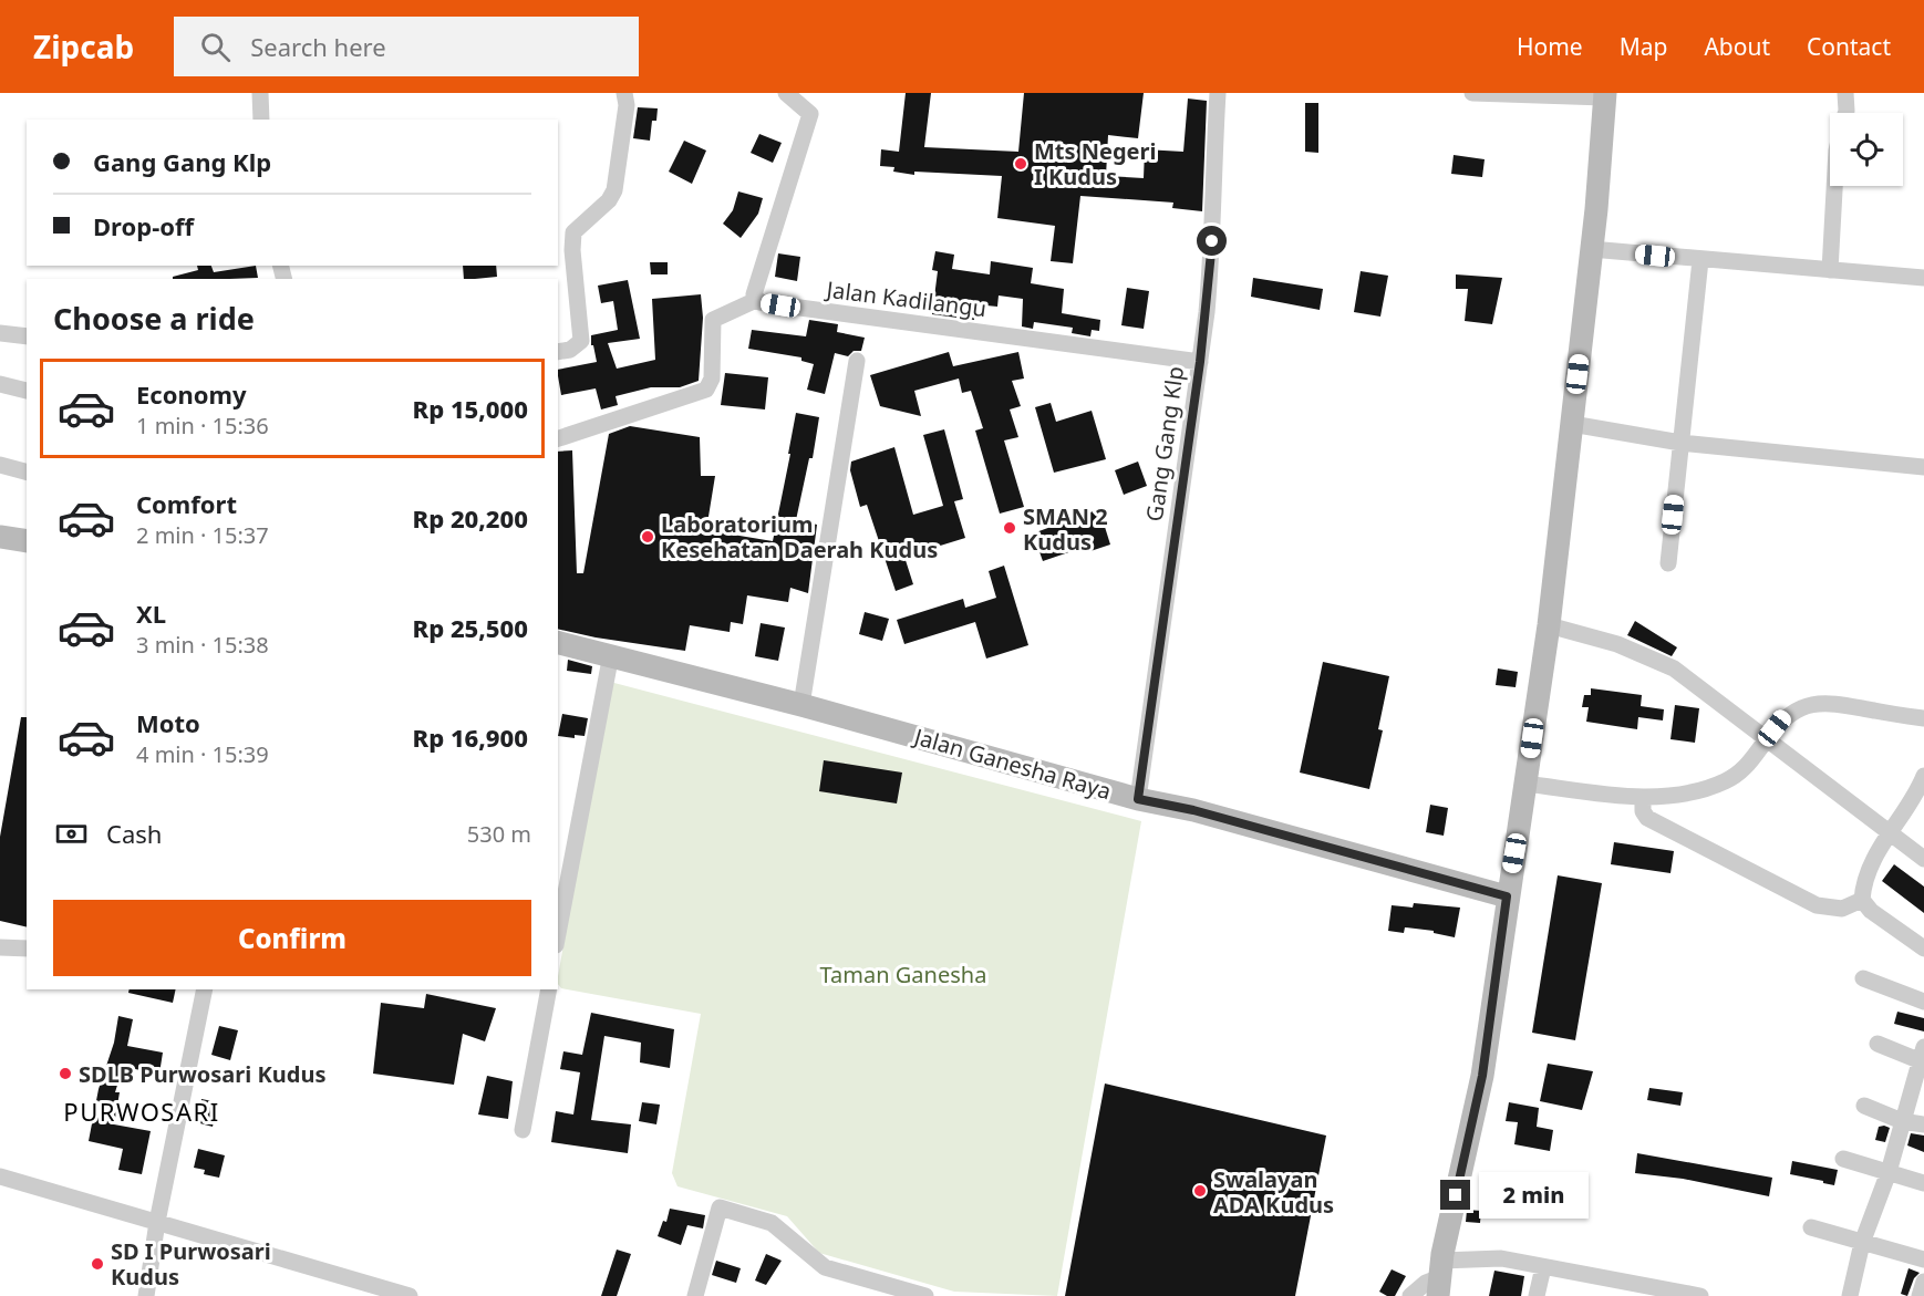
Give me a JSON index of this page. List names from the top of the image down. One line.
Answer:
{"streets":{"main road":["Jalan Ganesha Raya"],"street":["Jalan Kadilangu","Gang Gang Klp"]},"crossings":[["Jalan Kadilangu","Gang Gang Klp"],["Gang Gang Klp","Jalan Ganesha Raya"]],"districts":["PURWOSARI"],"parks":["Taman Ganesha"],"places":["Mts Negeri I Kudus","SMAN 2 Kudus","Laboratorium Kesehatan Daerah Kudus","SDLB Purwosari Kudus","Swalayan ADA Kudus","SD I Purwosari Kudus"],"page":{"header":"Zipcab","search":"Search here","nav":["Home","Map","About","Contact"],"banner":["Gang Gang Klp","Drop-off"],"heading":"Choose a ride","list":[{"name":"Economy","note":"1 min · 15:36","value":"Rp 15,000"},{"name":"Comfort","note":"2 min · 15:37","value":"Rp 20,200"},{"name":"XL","note":"3 min · 15:38","value":"Rp 25,500"},{"name":"Moto","note":"4 min · 15:39","value":"Rp 16,900"}],"pay":["Cash","530 m"],"buttons":"Confirm","bubble":"2 min"}}
